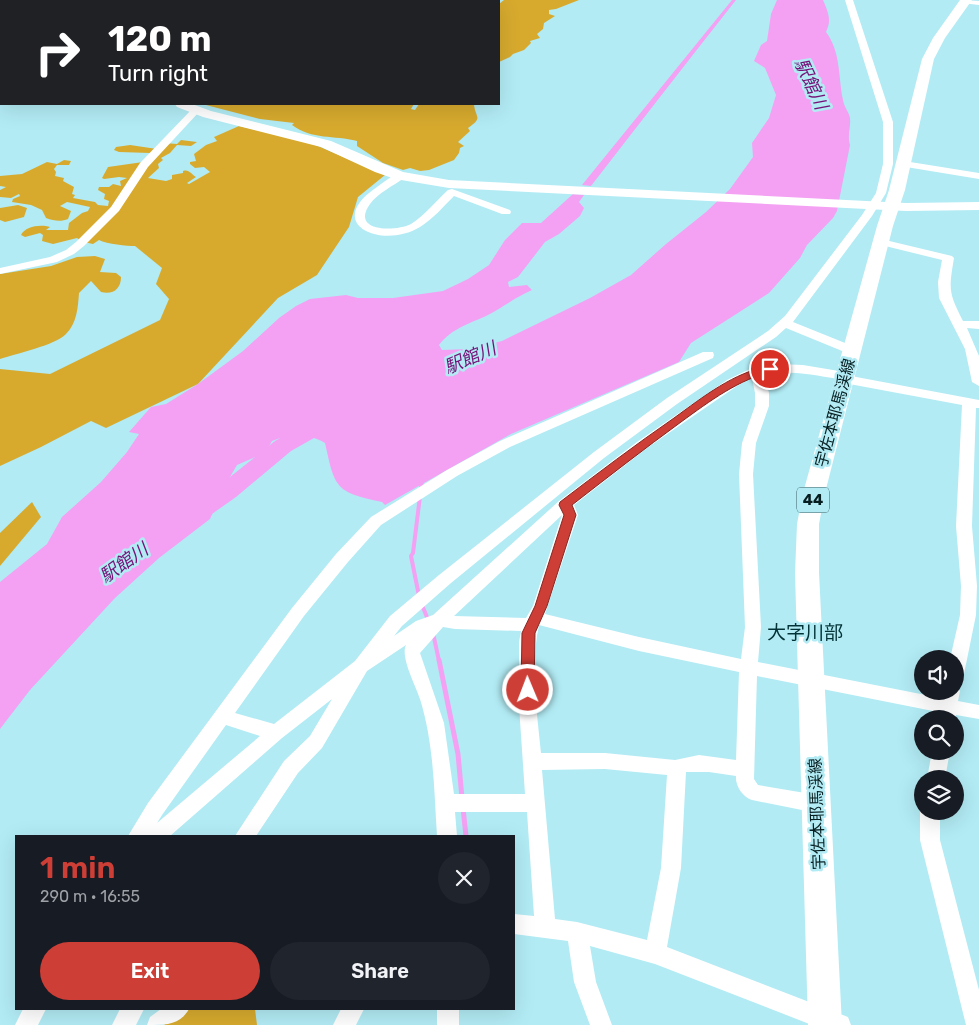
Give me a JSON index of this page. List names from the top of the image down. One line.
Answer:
{"streets":{"main road":["宇佐本耶馬渓線","44"]},"districts":["大字川部"],"water":["駅館川"],"page":{"turn":["120 m","Turn right"],"heading":["1 min","290 m · 16:55"],"buttons":["Exit","Share"]}}
